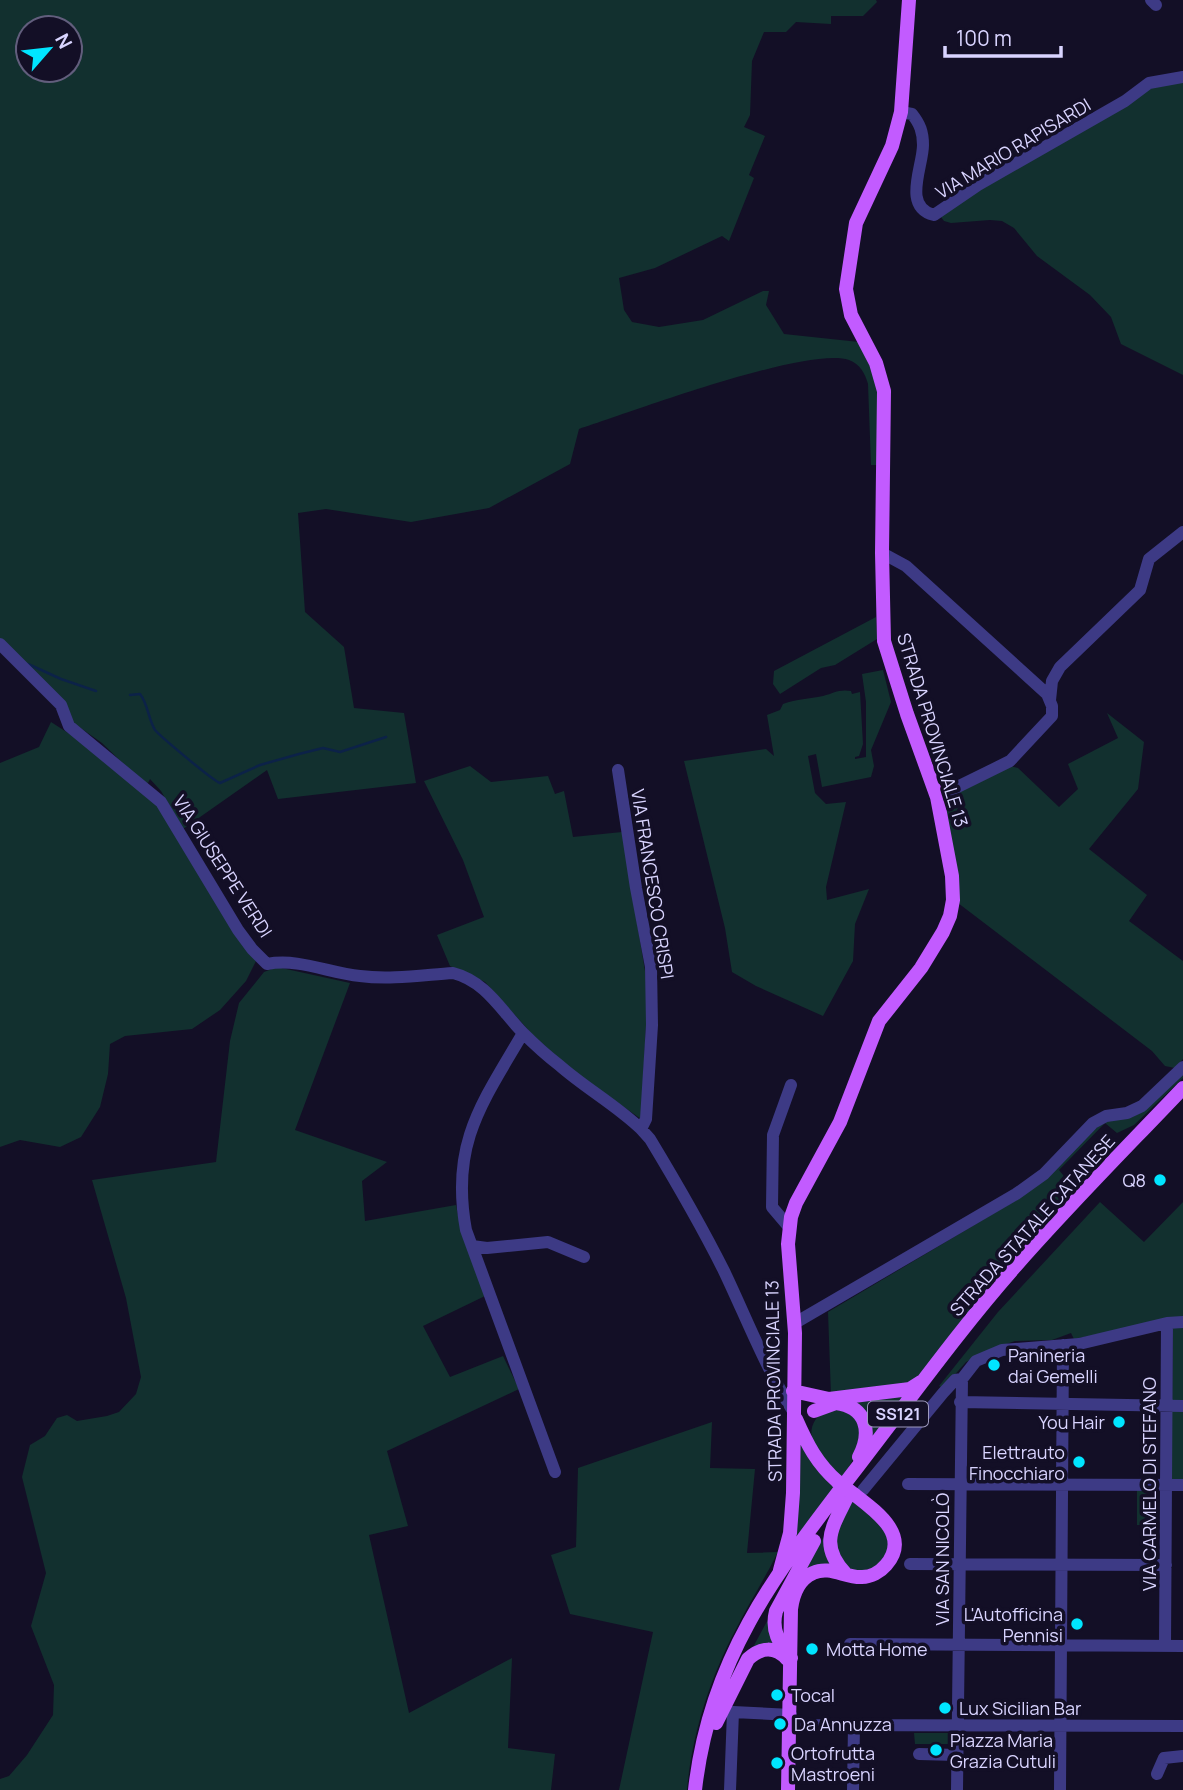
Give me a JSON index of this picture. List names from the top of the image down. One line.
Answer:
{"streets":{"main road":["STRADA PROVINCIALE 13","STRADA STATALE CATANESE","SS121"],"street":["VIA MARIO RAPISARDI","VIA GIUSEPPE VERDI","VIA FRANCESCO CRISPI","VIA CARMELO DI STEFANO","VIA SAN NICOLÒ"]},"crossings":[["VIA MARIO RAPISARDI","STRADA PROVINCIALE 13"],["STRADA PROVINCIALE 13","VIA GIUSEPPE VERDI"],["STRADA PROVINCIALE 13","STRADA STATALE CATANESE"],["VIA GIUSEPPE VERDI","VIA FRANCESCO CRISPI"]],"places":["Q8","Panineria dai Gemelli","You Hair","Elettrauto Finocchiaro","L'Autofficina Pennisi","Motta Home","Tocal","Lux Sicilian Bar","Da Annuzza","Piazza Maria Grazia Cutuli","Ortofrutta Mastroeni"],"scale_bar":"100 m","north":"top right"}
